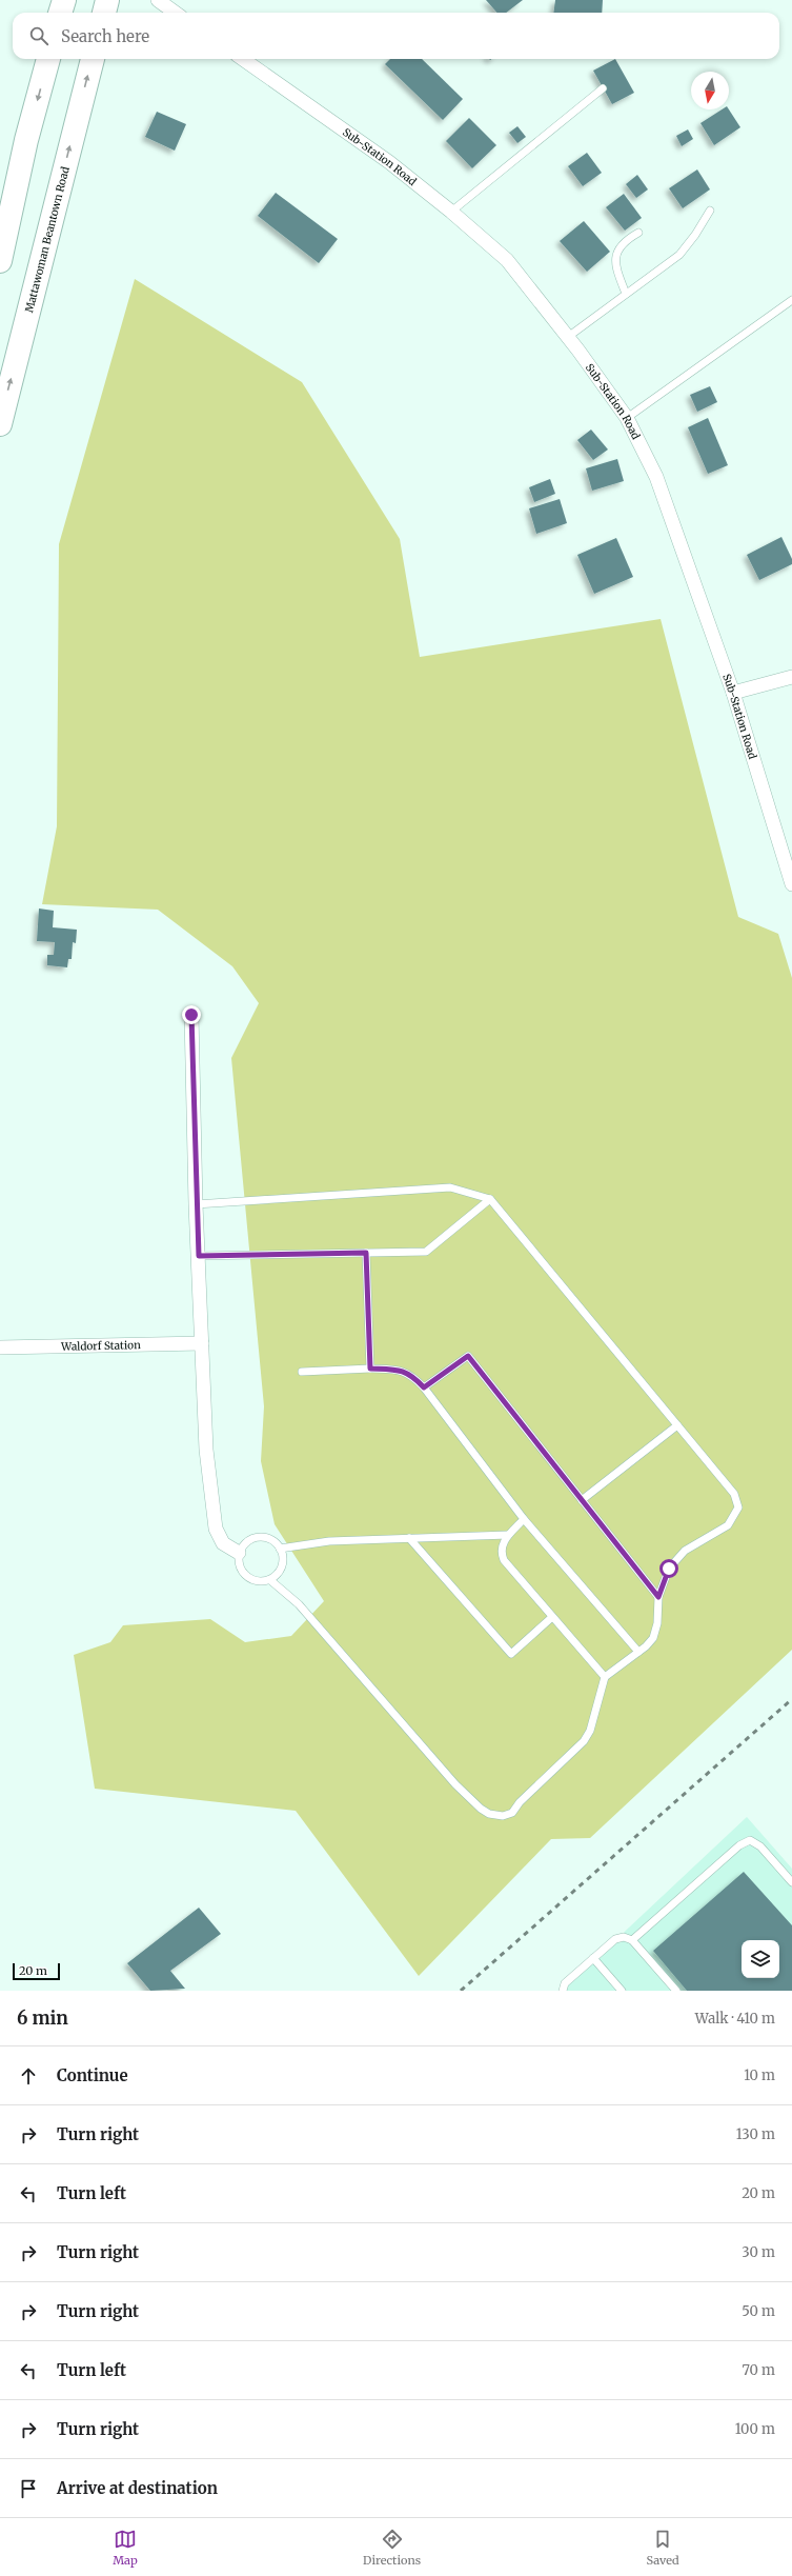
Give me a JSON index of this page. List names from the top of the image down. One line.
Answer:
{"streets":{"highway":["Mattawoman Beantown Road"],"street":["Sub-Station Road","Waldorf Station"]},"scale_bar":"20 m","north":"bottom","page":{"search":"Search here","scale":"20 m","heading":["6 min","Walk · 410 m"],"list":[["Continue","10 m"],["Turn right","130 m"],["Turn left","20 m"],["Turn right","30 m"],["Turn right","50 m"],["Turn left","70 m"],["Turn right","100 m"],"Arrive at destination"],"nav":["Map","Directions","Saved"]}}
